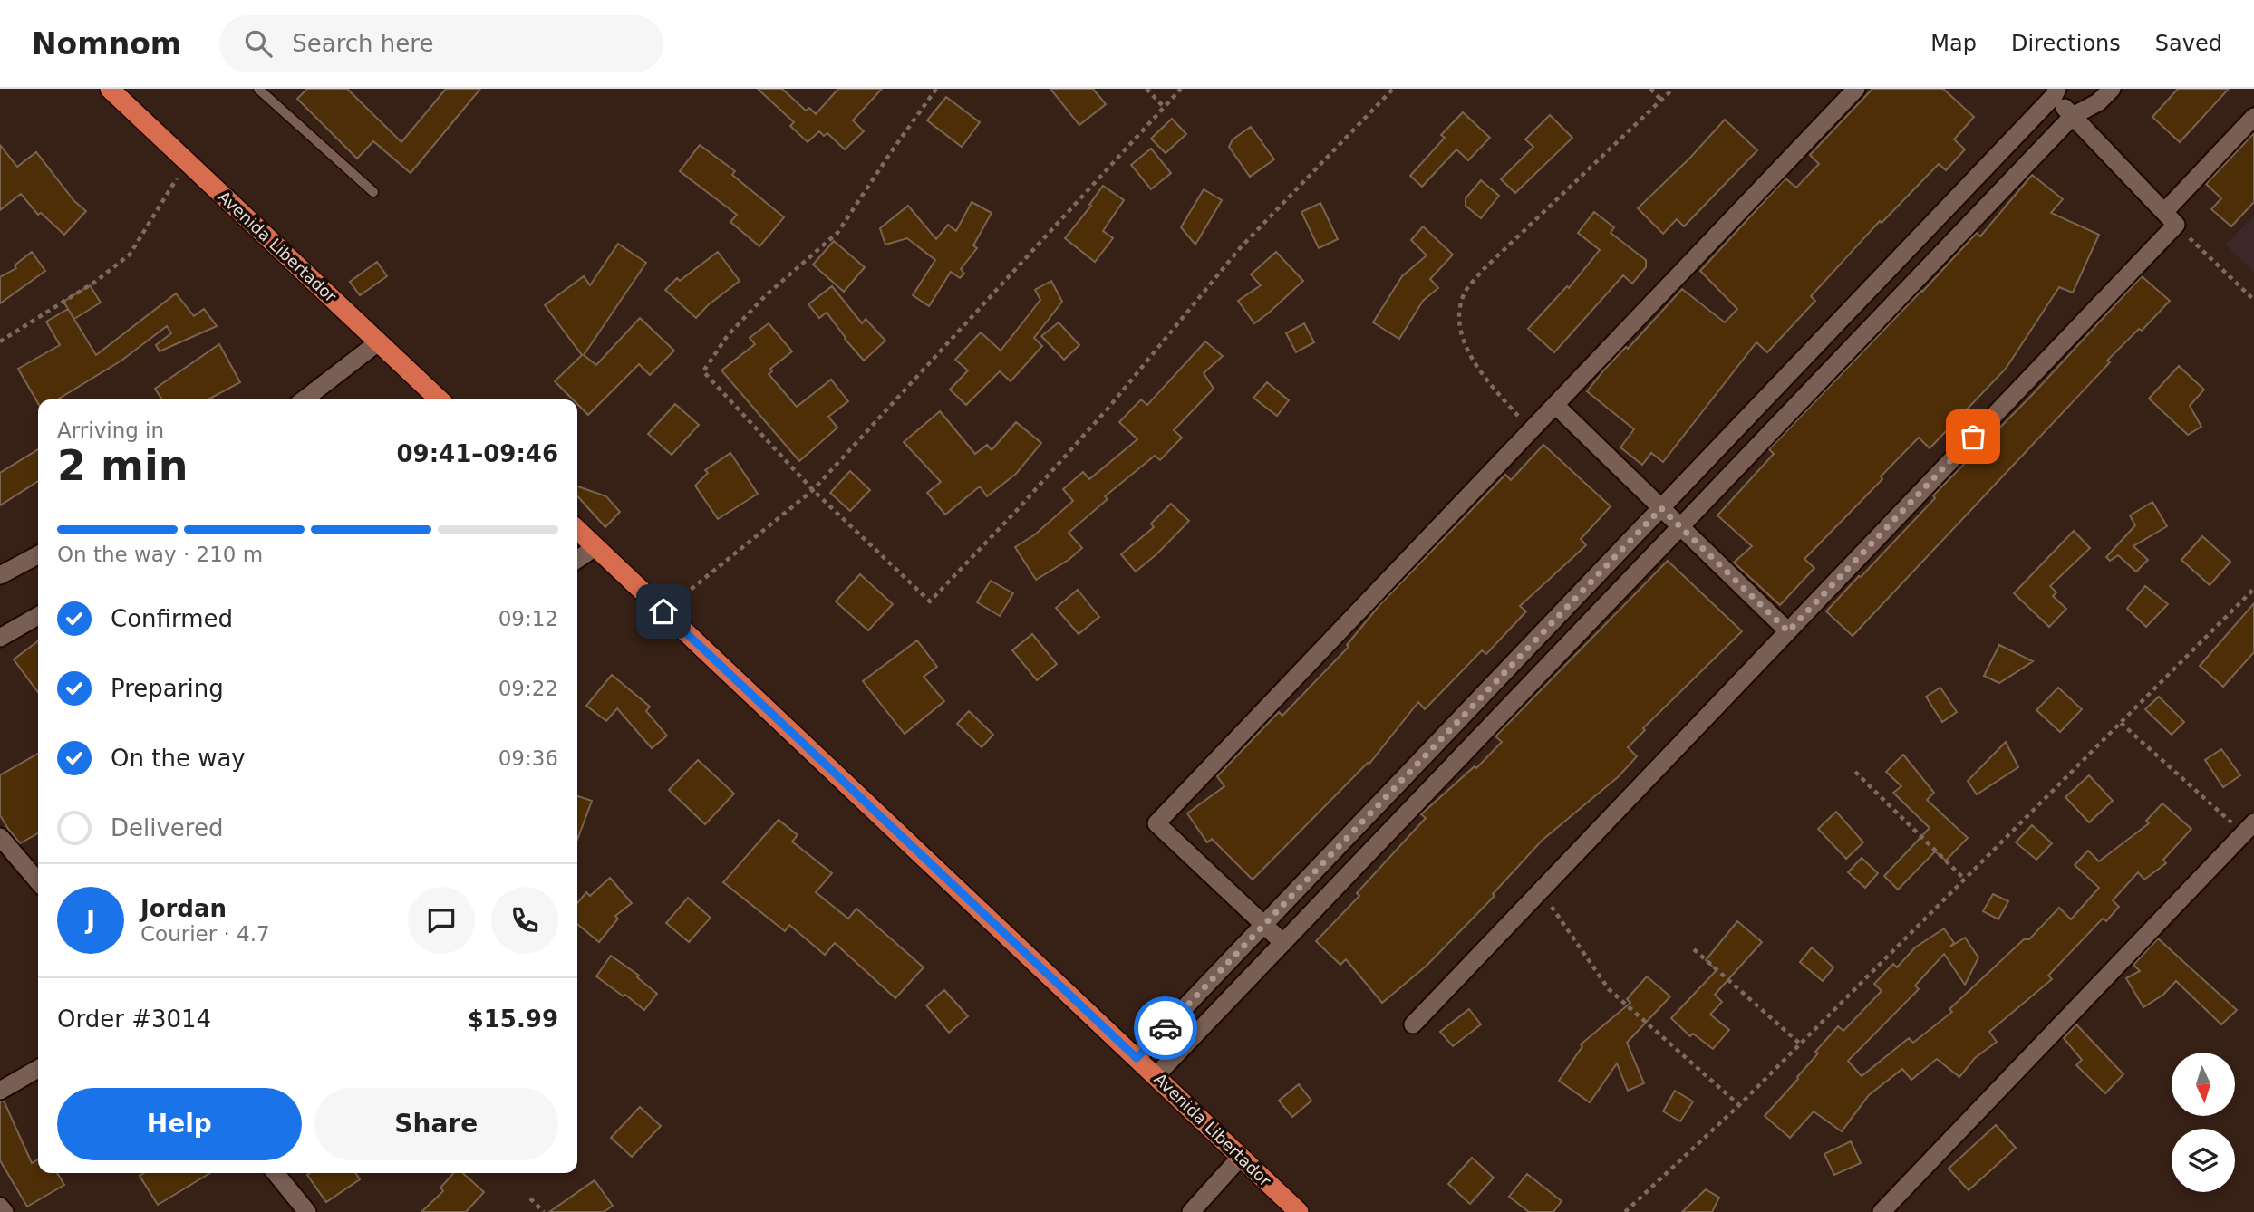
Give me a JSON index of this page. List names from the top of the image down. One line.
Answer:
{"streets":{"highway":["Avenida Libertador"]},"north":"bottom","page":{"header":"Nomnom","search":"Search here","nav":["Map","Directions","Saved"],"heading":["2 min","Arriving in","09:41–09:46"],"panel":["Jordan","Courier · 4.7","Order #3014","$15.99"],"bar":"On the way · 210 m","list":[["Confirmed","09:12"],["Preparing","09:22"],["On the way","09:36"],"Delivered"],"round":"J","buttons":["Help","Share"]}}
